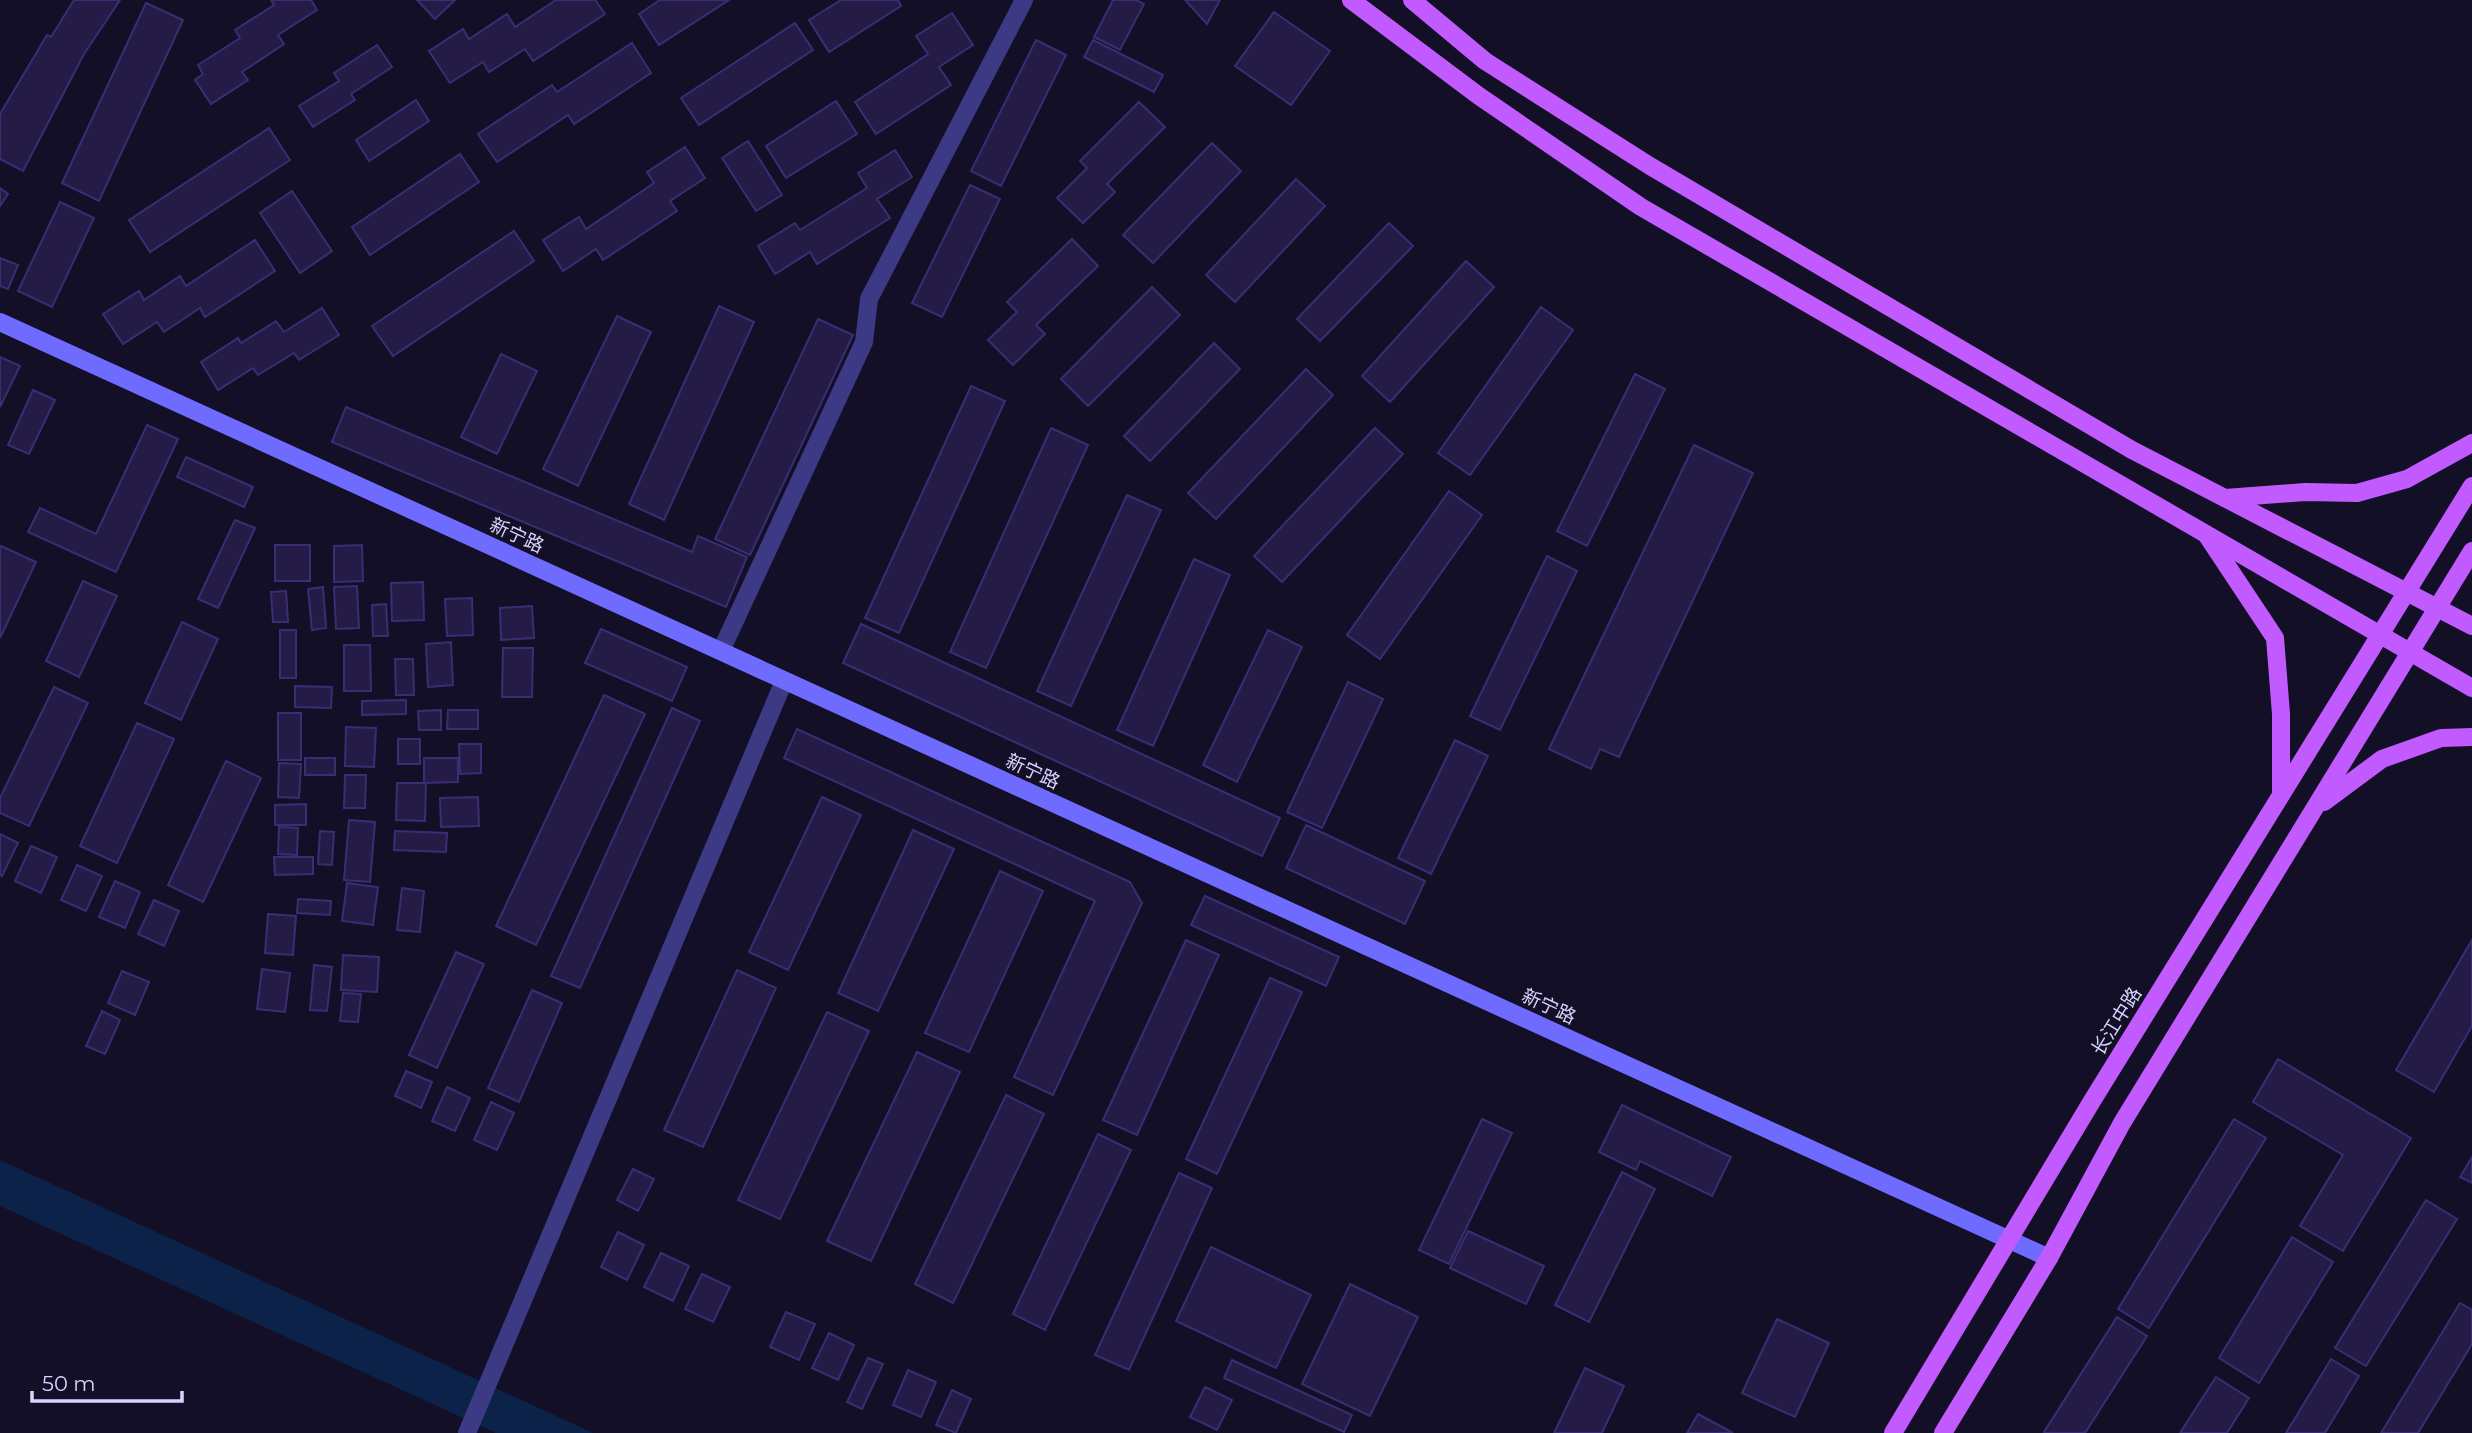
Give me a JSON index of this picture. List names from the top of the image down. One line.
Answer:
{"streets":{"main road":["长江中路"],"street":["新宁路"]},"crossings":[["新宁路","长江中路"]],"scale_bar":"50 m"}
